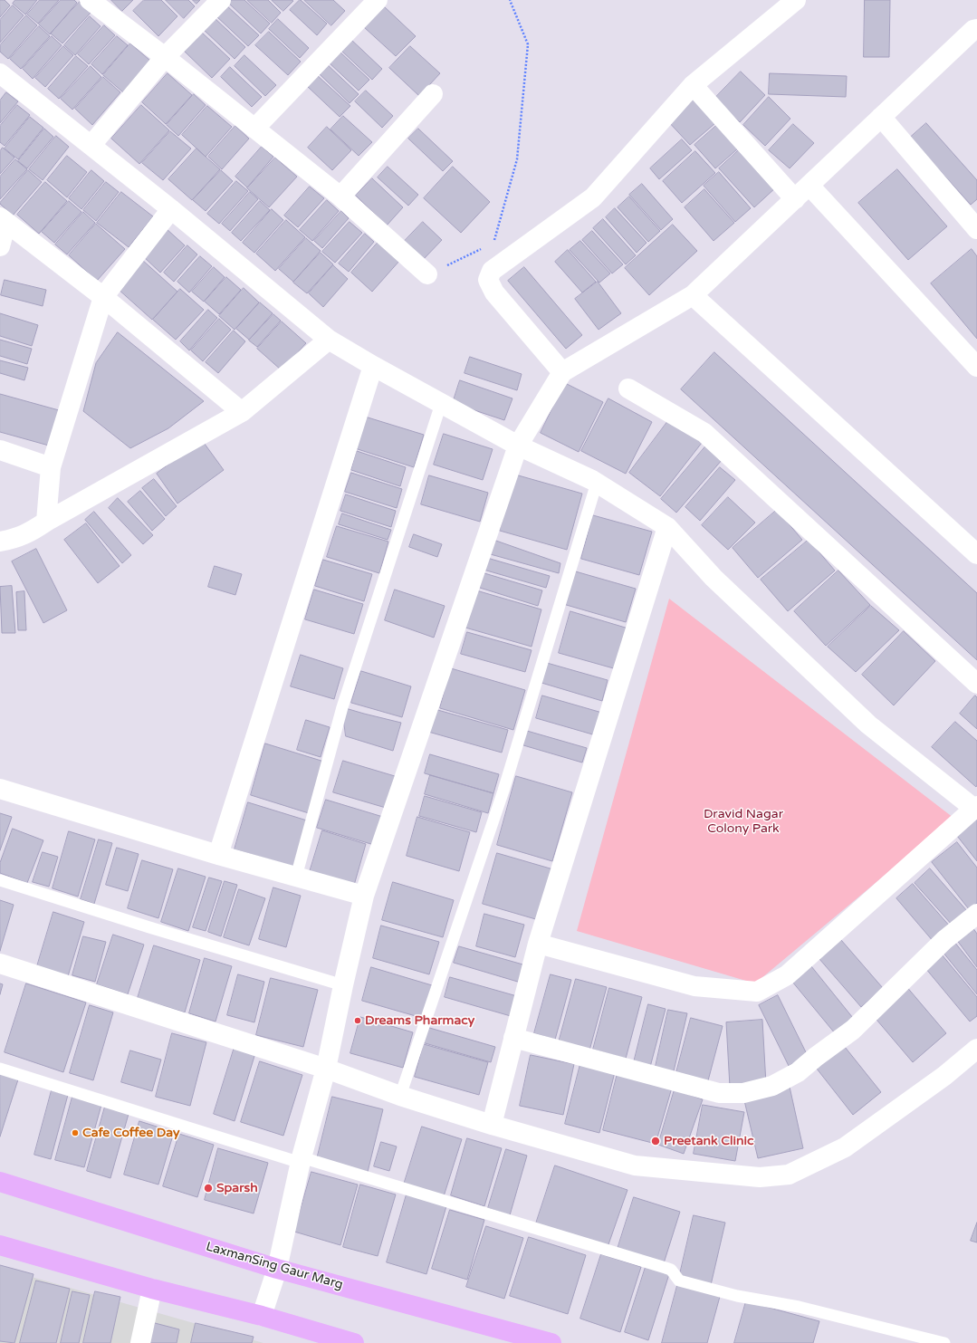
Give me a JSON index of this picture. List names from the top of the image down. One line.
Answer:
{"streets":{"main road":["LaxmanSing Gaur Marg"]},"parks":["Dravid Nagar Colony Park"],"places":["Dreams Pharmacy","Cafe Coffee Day","Preetank Clinic","Sparsh"]}
